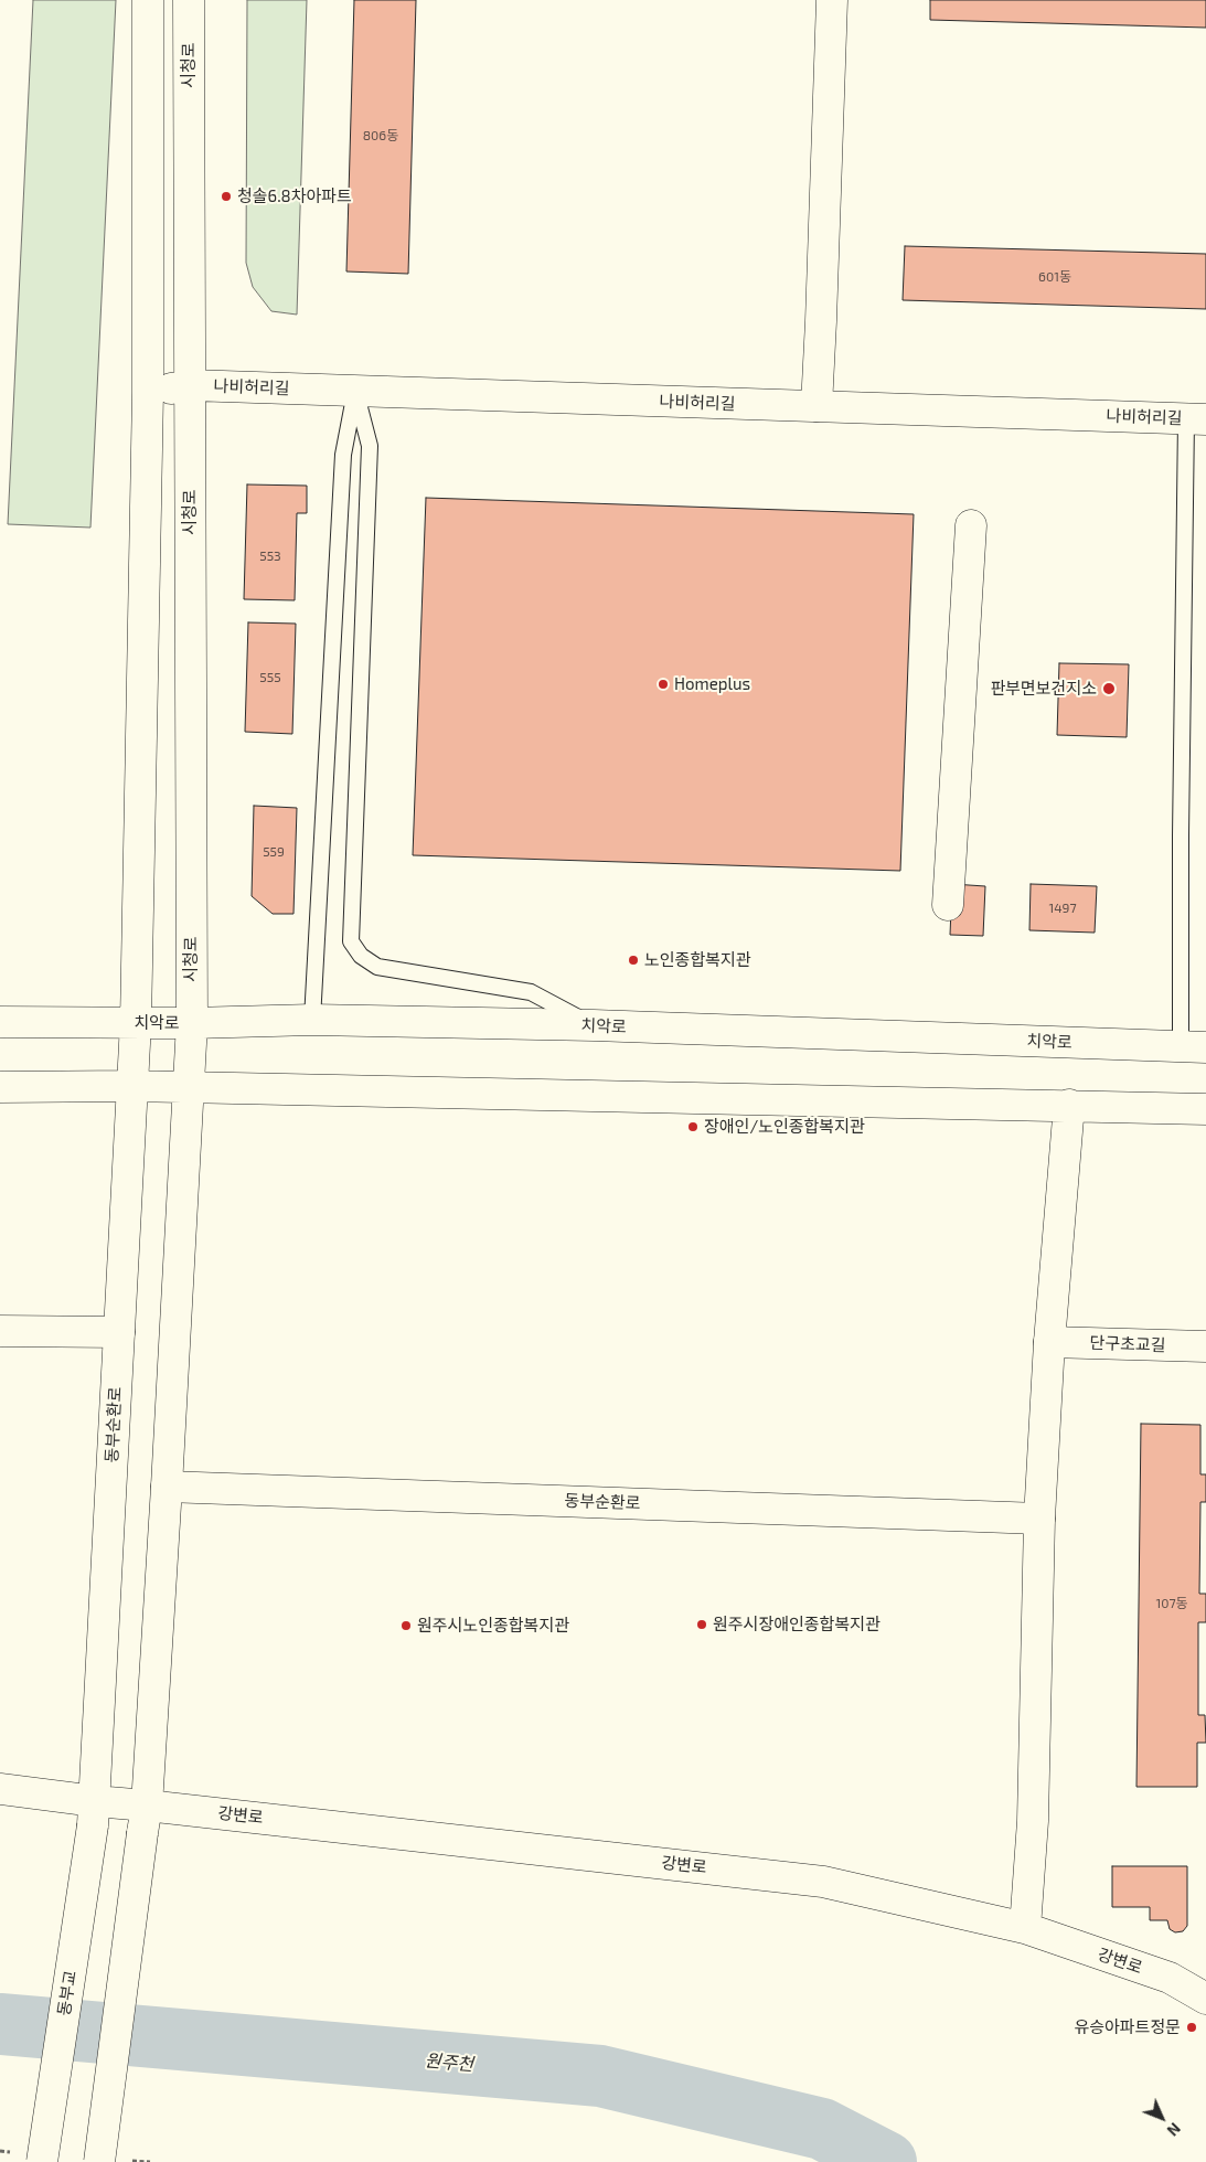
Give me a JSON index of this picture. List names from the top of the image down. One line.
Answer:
{"streets":{"street":["시청로","나비허리길","치악로","단구초교길","동부순환로","강변로","동부교"]},"crossings":[["시청로","나비허리길"],["시청로","치악로"],["치악로","동부순환로"],["동부순환로","강변로"],["동부순환로","동부교"],["강변로","동부교"]],"water":["원주천"],"places":["청솔6.8차아파트","Homeplus","판부면보건지소","노인종합복지관","장애인/노인종합복지관","원주시장애인종합복지관","원주시노인종합복지관","유승아파트정문"],"house_numbers":["806동","601동","553","555","559","1497","107동"],"north":"bottom right"}
